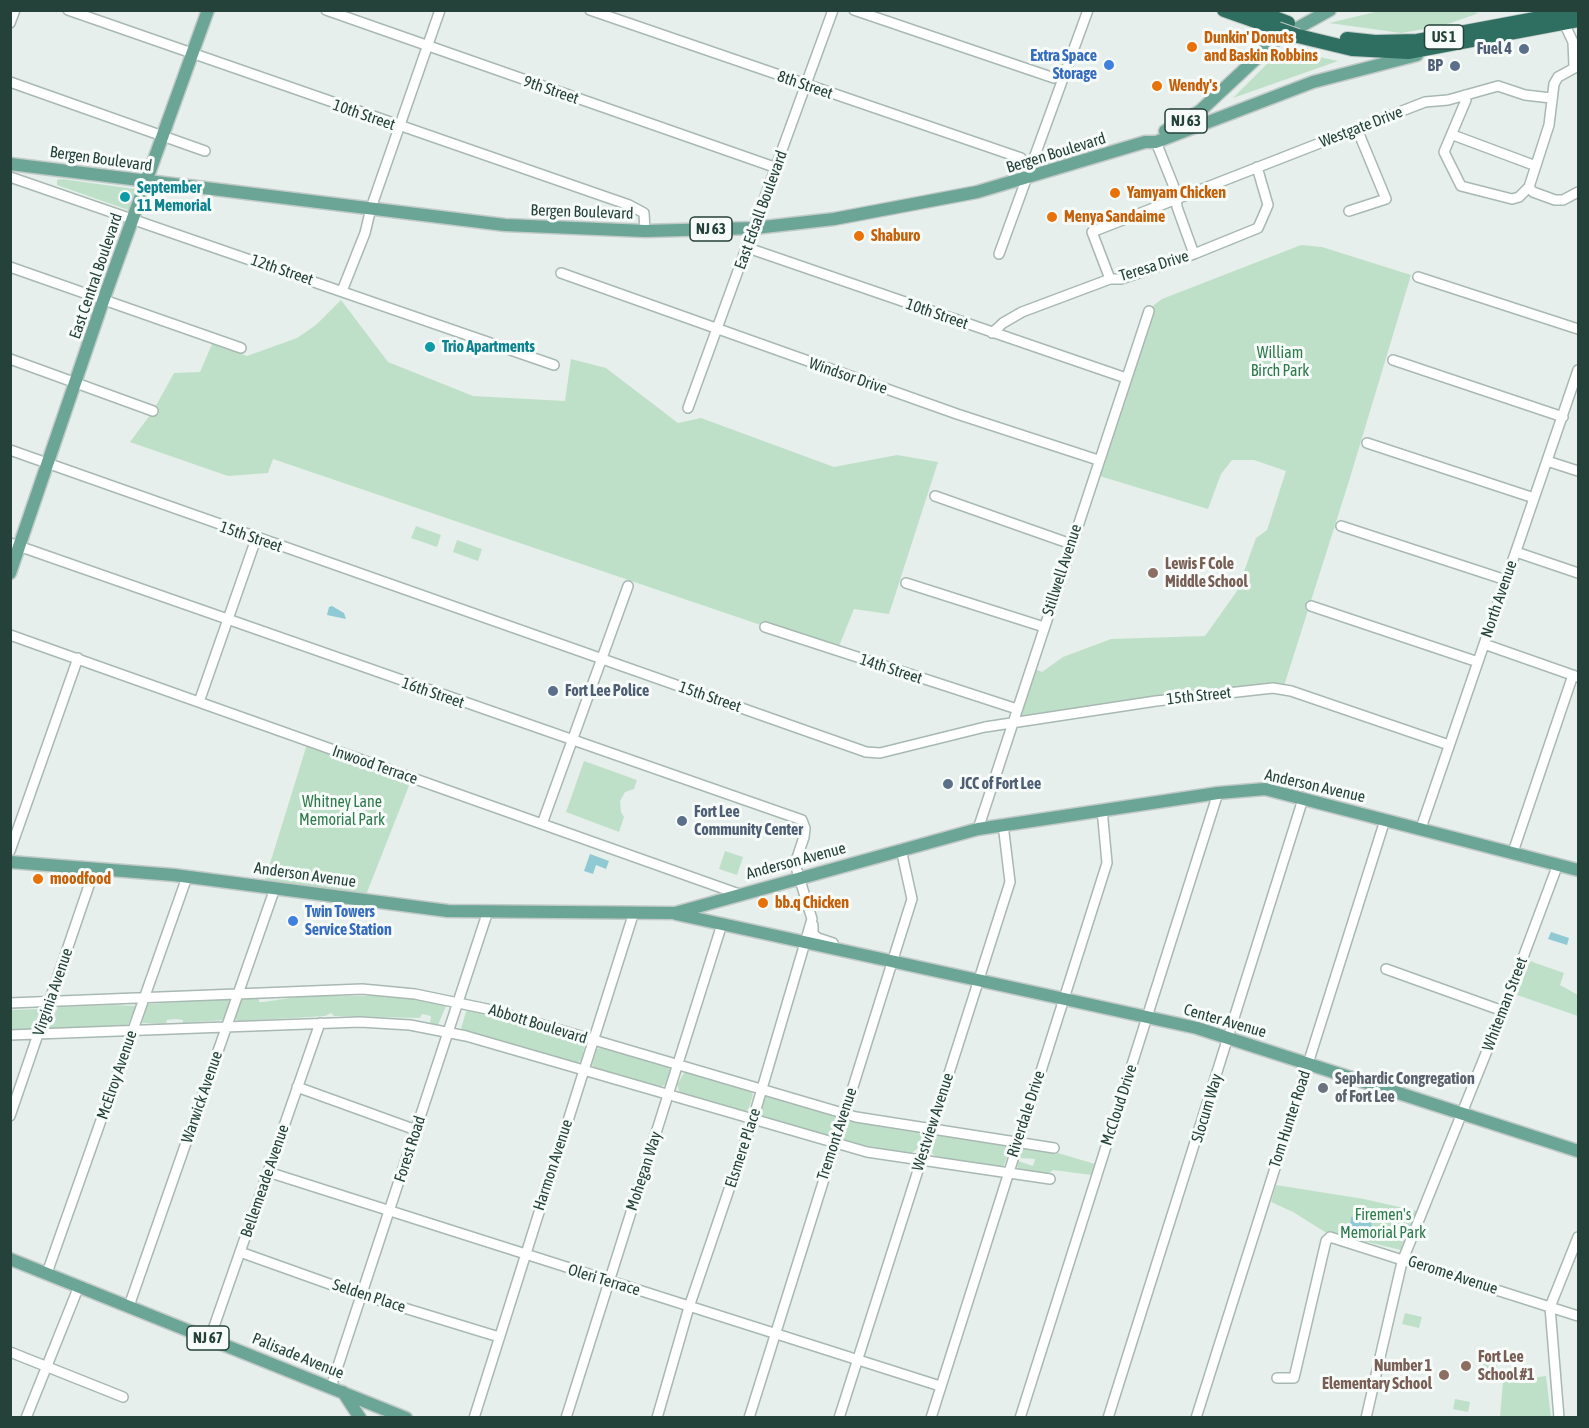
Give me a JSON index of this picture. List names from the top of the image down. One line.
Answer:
{"streets":{"highway":["US 1","Bergen Boulevard"],"main road":["NJ 63","East Central Boulevard","Anderson Avenue","Center Avenue","NJ 67","Palisade Avenue"],"street":["8th Street","9th Street","10th Street","Westgate Drive","East Edsall Boulevard","Teresa Drive","12th Street","Windsor Drive","15th Street","Stillwell Avenue","North Avenue","14th Street","16th Street","Inwood Terrace","Virginia Avenue","Whiteman Street","Abbott Boulevard","McElroy Avenue","Warwick Avenue","McCloud Drive","Slocum Way","Riverdale Drive","Tom Hunter Road","Westview Avenue","Tremont Avenue","Elsmere Place","Forest Road","Harmon Avenue","Mohegan Way","Bellemeade Avenue","Gerome Avenue","Oleri Terrace","Selden Place"]},"crossings":[["US 1","Bergen Boulevard"],["8th Street","East Edsall Boulevard"],["9th Street","East Edsall Boulevard"],["10th Street","Bergen Boulevard"],["10th Street","East Edsall Boulevard"],["10th Street","Teresa Drive"],["10th Street","East Central Boulevard"],["10th Street","Stillwell Avenue"],["Westgate Drive","Teresa Drive"],["Bergen Boulevard","East Edsall Boulevard"],["Bergen Boulevard","East Central Boulevard"],["East Edsall Boulevard","Windsor Drive"],["12th Street","East Central Boulevard"],["East Central Boulevard","15th Street"],["East Central Boulevard","16th Street"],["Windsor Drive","Stillwell Avenue"],["15th Street","Stillwell Avenue"],["15th Street","North Avenue"],["Stillwell Avenue","14th Street"],["Stillwell Avenue","Anderson Avenue"],["North Avenue","Anderson Avenue"],["16th Street","Anderson Avenue"],["Inwood Terrace","Anderson Avenue"],["Anderson Avenue","Virginia Avenue"],["Anderson Avenue","Whiteman Street"],["Anderson Avenue","Center Avenue"],["Anderson Avenue","McElroy Avenue"],["Anderson Avenue","Warwick Avenue"],["Anderson Avenue","McCloud Drive"],["Anderson Avenue","Slocum Way"],["Anderson Avenue","Riverdale Drive"],["Anderson Avenue","Tom Hunter Road"],["Anderson Avenue","Westview Avenue"],["Anderson Avenue","Tremont Avenue"],["Anderson Avenue","Forest Road"],["Anderson Avenue","Harmon Avenue"],["Virginia Avenue","Abbott Boulevard"],["Whiteman Street","Center Avenue"],["Whiteman Street","Gerome Avenue"],["Center Avenue","McCloud Drive"],["Center Avenue","Slocum Way"],["Center Avenue","Riverdale Drive"],["Center Avenue","Tom Hunter Road"],["Center Avenue","Westview Avenue"],["Center Avenue","Tremont Avenue"],["Center Avenue","Elsmere Place"],["Center Avenue","Mohegan Way"],["Abbott Boulevard","McElroy Avenue"],["Abbott Boulevard","Warwick Avenue"],["Abbott Boulevard","Riverdale Drive"],["Abbott Boulevard","Westview Avenue"],["Abbott Boulevard","Tremont Avenue"],["Abbott Boulevard","Elsmere Place"],["Abbott Boulevard","Forest Road"],["Abbott Boulevard","Harmon Avenue"],["Abbott Boulevard","Mohegan Way"],["Abbott Boulevard","Bellemeade Avenue"],["McElroy Avenue","Palisade Avenue"],["Warwick Avenue","Palisade Avenue"],["Riverdale Drive","Oleri Terrace"],["Westview Avenue","Oleri Terrace"],["Tremont Avenue","Oleri Terrace"],["Elsmere Place","Oleri Terrace"],["Forest Road","Oleri Terrace"],["Forest Road","Selden Place"],["Forest Road","Palisade Avenue"],["Harmon Avenue","Oleri Terrace"],["Harmon Avenue","Selden Place"],["Mohegan Way","Oleri Terrace"],["Bellemeade Avenue","Oleri Terrace"],["Bellemeade Avenue","Selden Place"],["Bellemeade Avenue","Palisade Avenue"]],"parks":["William Birch Park","Whitney Lane Memorial Park","Firemen's Memorial Park"],"places":["Dunkin' Donuts and Baskin Robbins","Fuel 4","Extra Space Storage","BP","Wendy's","Yamyam Chicken","September 11 Memorial","Menya Sandaime","Shaburo","Trio Apartments","Lewis F Cole Middle School","Fort Lee Police","JCC of Fort Lee","Fort Lee Community Center","moodfood","bb.q Chicken","Twin Towers Service Station","Sephardic Congregation of Fort Lee","Fort Lee School #1","Number 1 Elementary School"]}
